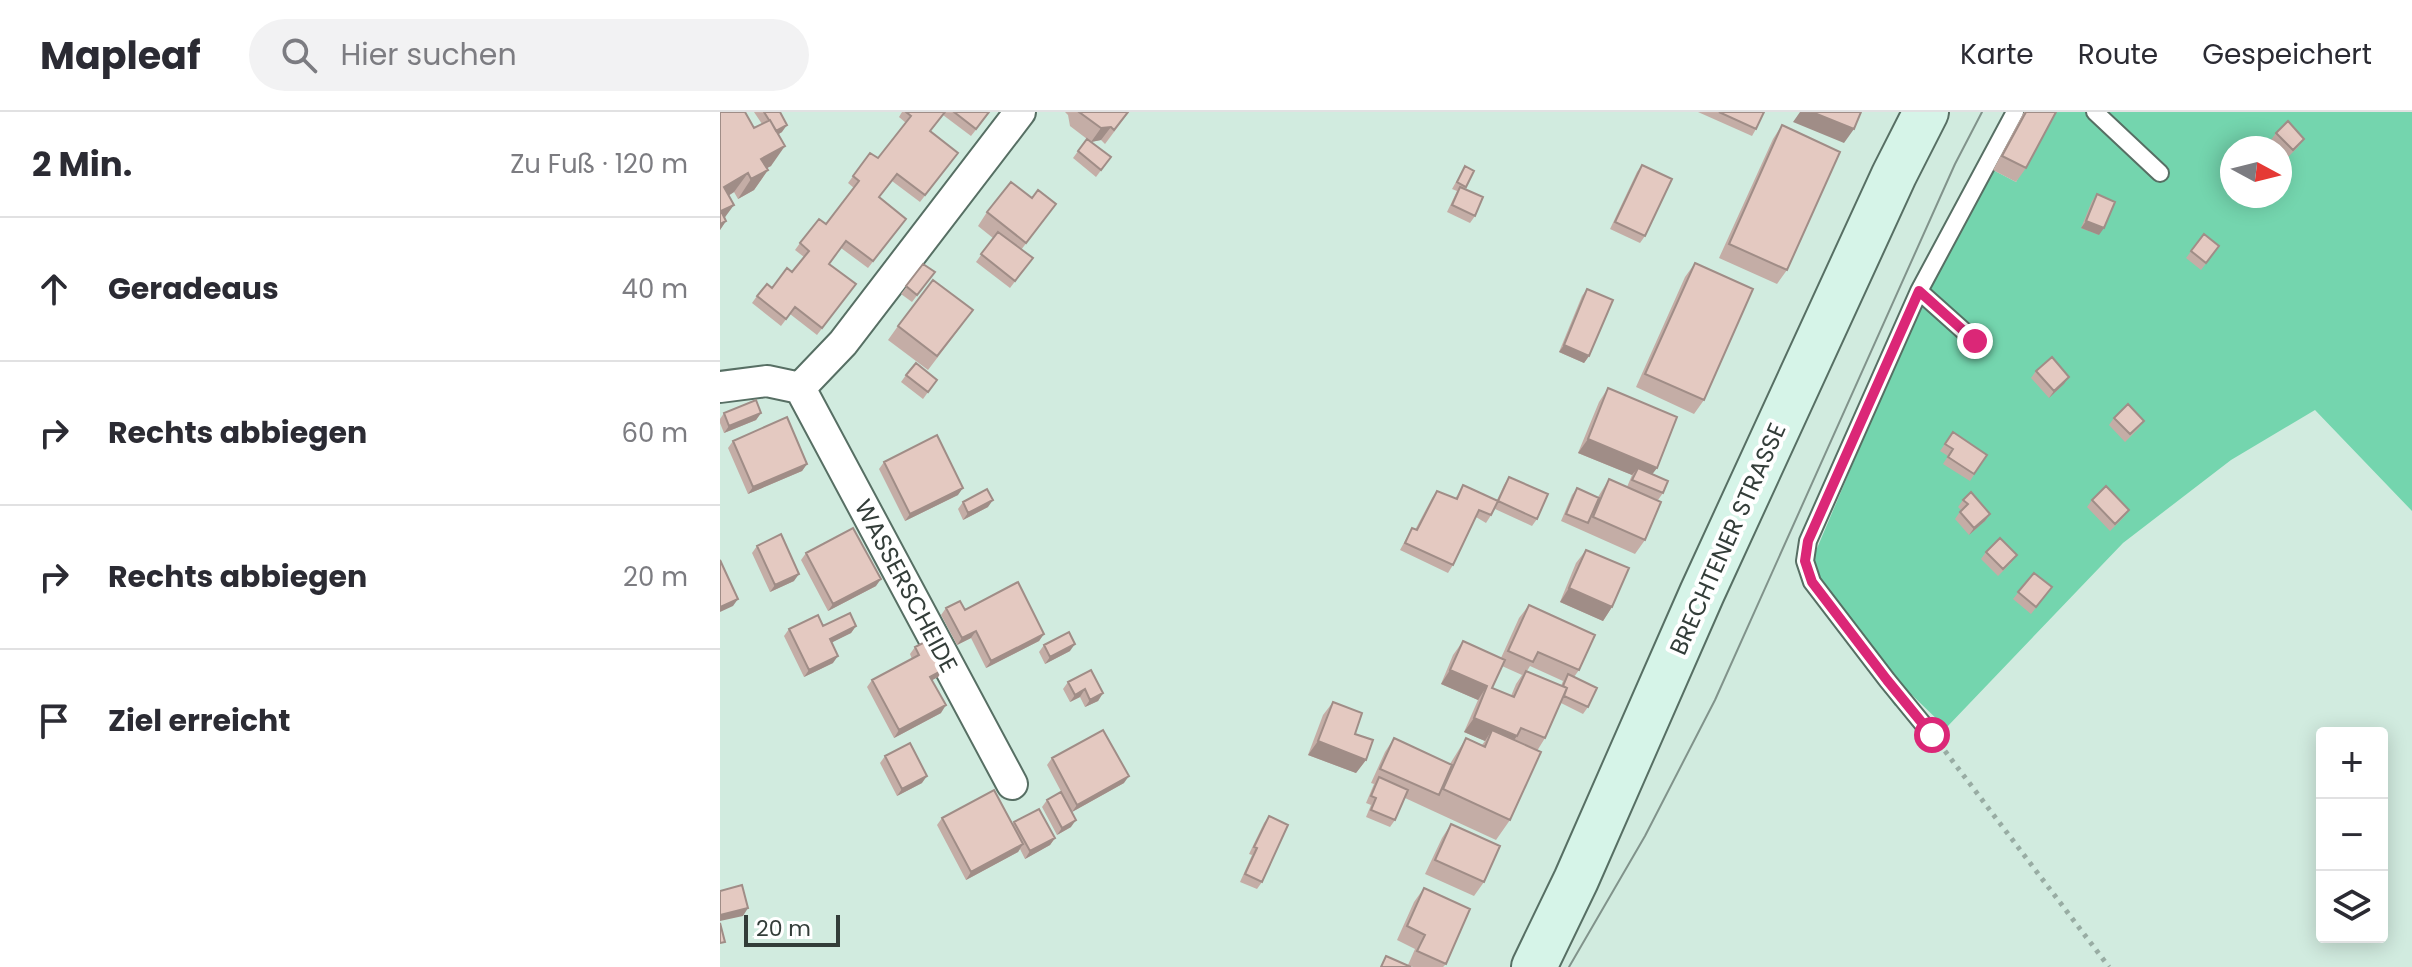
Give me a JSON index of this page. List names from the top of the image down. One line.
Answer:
{"streets":{"main road":["BRECHTENER STRASSE"],"street":["WASSERSCHEIDE"]},"scale_bar":"20 m","north":"right","page":{"header":"Mapleaf","search":"Hier suchen","nav":["Karte","Route","Gespeichert"],"heading":["2 Min.","Zu Fuß · 120 m"],"list":[["Geradeaus","40 m"],["Rechts abbiegen","60 m"],["Rechts abbiegen","20 m"],"Ziel erreicht"],"map_buttons":["+","−"],"scale":"20 m"}}
